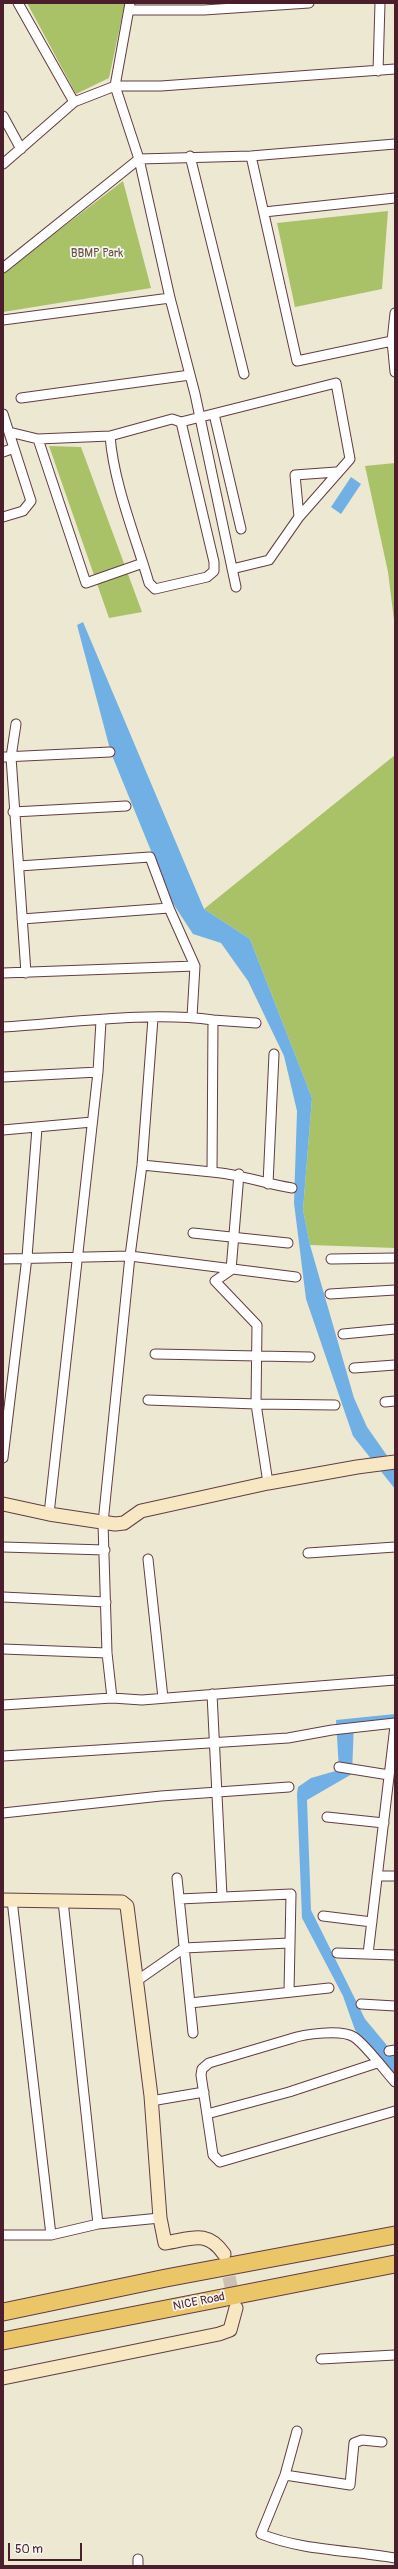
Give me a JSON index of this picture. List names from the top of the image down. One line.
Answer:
{"streets":{"highway":["NICE Road"]},"parks":["BBMP Park"],"scale_bar":"50 m"}
